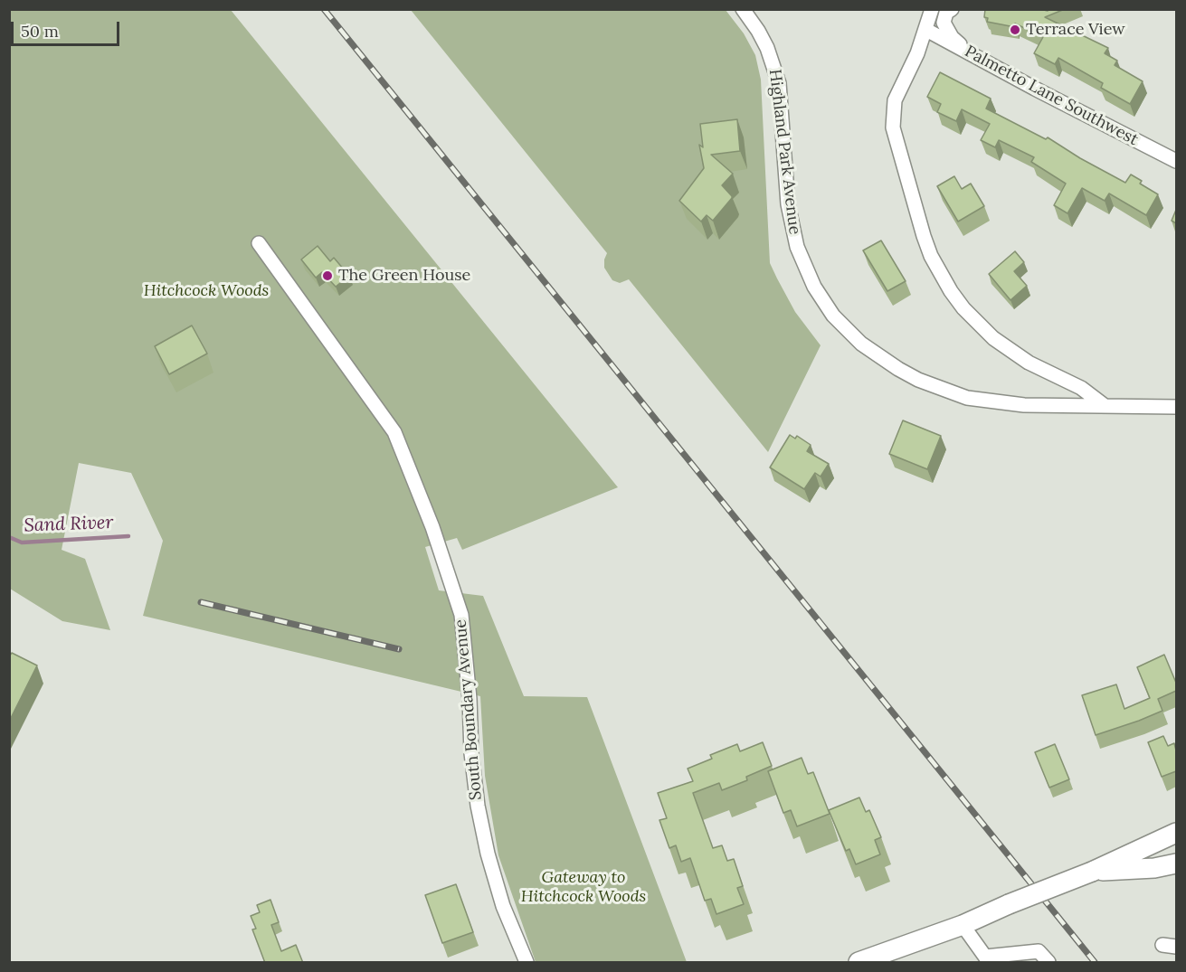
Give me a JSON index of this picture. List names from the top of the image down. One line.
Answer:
{"streets":{"street":["Palmetto Lane Southwest","Highland Park Avenue","South Boundary Avenue"]},"water":["Sand River"],"parks":["Hitchcock Woods","Gateway to Hitchcock Woods"],"places":["Terrace View","The Green House"],"scale_bar":"50 m"}
